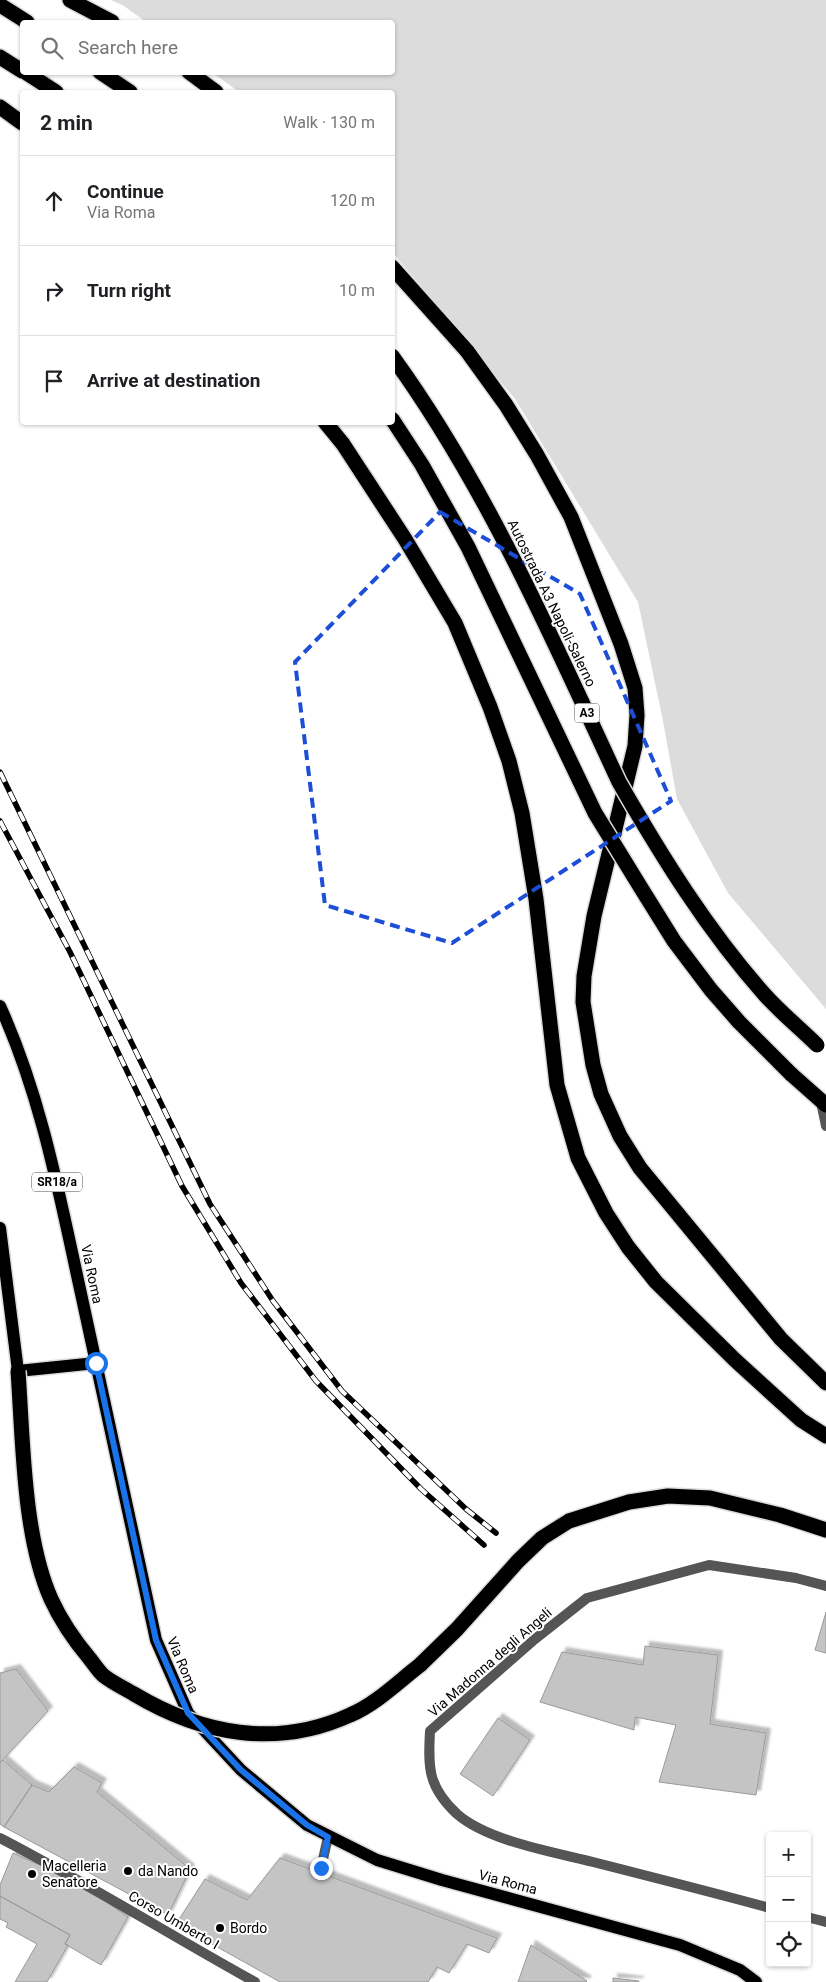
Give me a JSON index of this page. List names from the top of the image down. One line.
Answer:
{"streets":{"highway":["Autostrada A3 Napoli-Salerno","A3"],"main road":["SR18/a","Via Roma"],"street":["Via Madonna degli Angeli","Corso Umberto I"]},"places":["da Nando","Macelleria Senatore","Bordo"],"page":{"search":"Search here","heading":["2 min","Walk · 130 m"],"list":[["Continue","Via Roma","120 m"],["Turn right","10 m"],"Arrive at destination"],"map_buttons":["+","−"]}}
